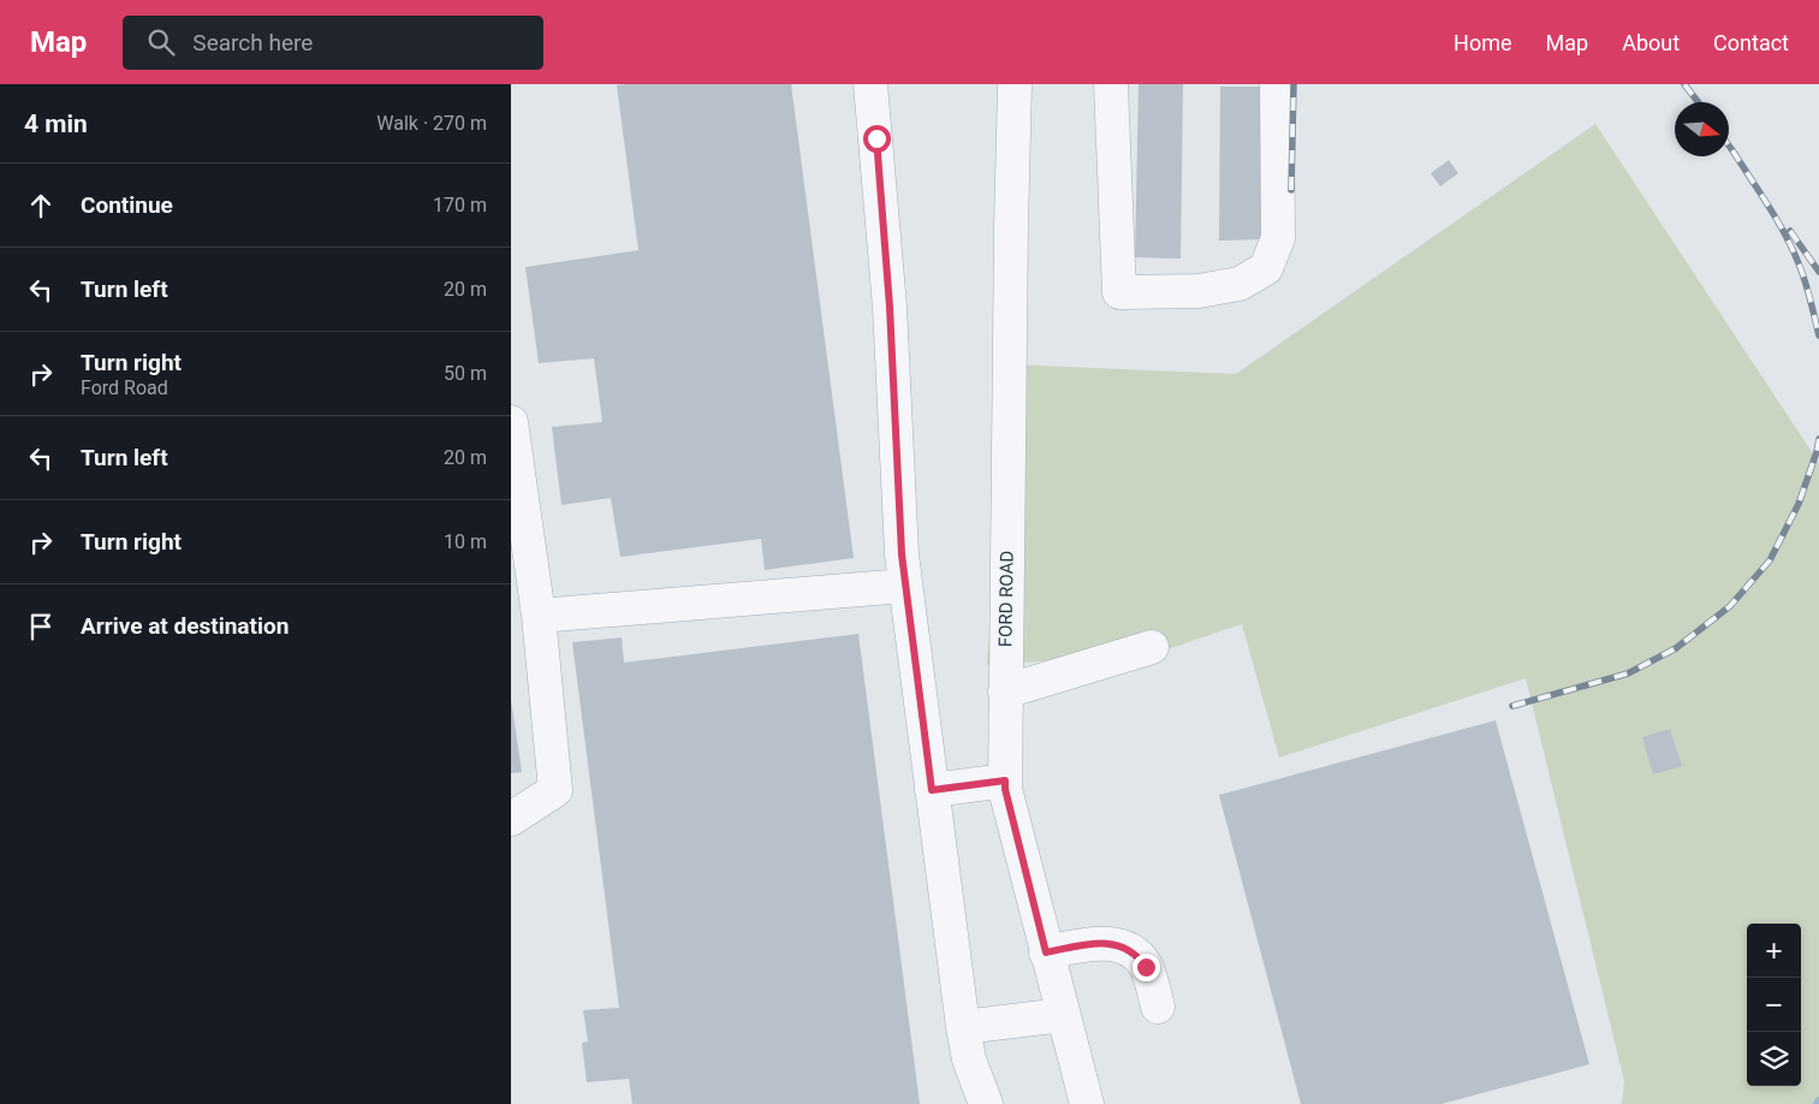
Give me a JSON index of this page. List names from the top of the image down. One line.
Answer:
{"streets":{"street":["FORD ROAD"]},"north":"right","page":{"header":"Map","search":"Search here","nav":["Home","Map","About","Contact"],"heading":["4 min","Walk · 270 m"],"list":[["Continue","170 m"],["Turn left","20 m"],["Turn right","Ford Road","50 m"],["Turn left","20 m"],["Turn right","10 m"],"Arrive at destination"],"map_buttons":["+","−"]}}
